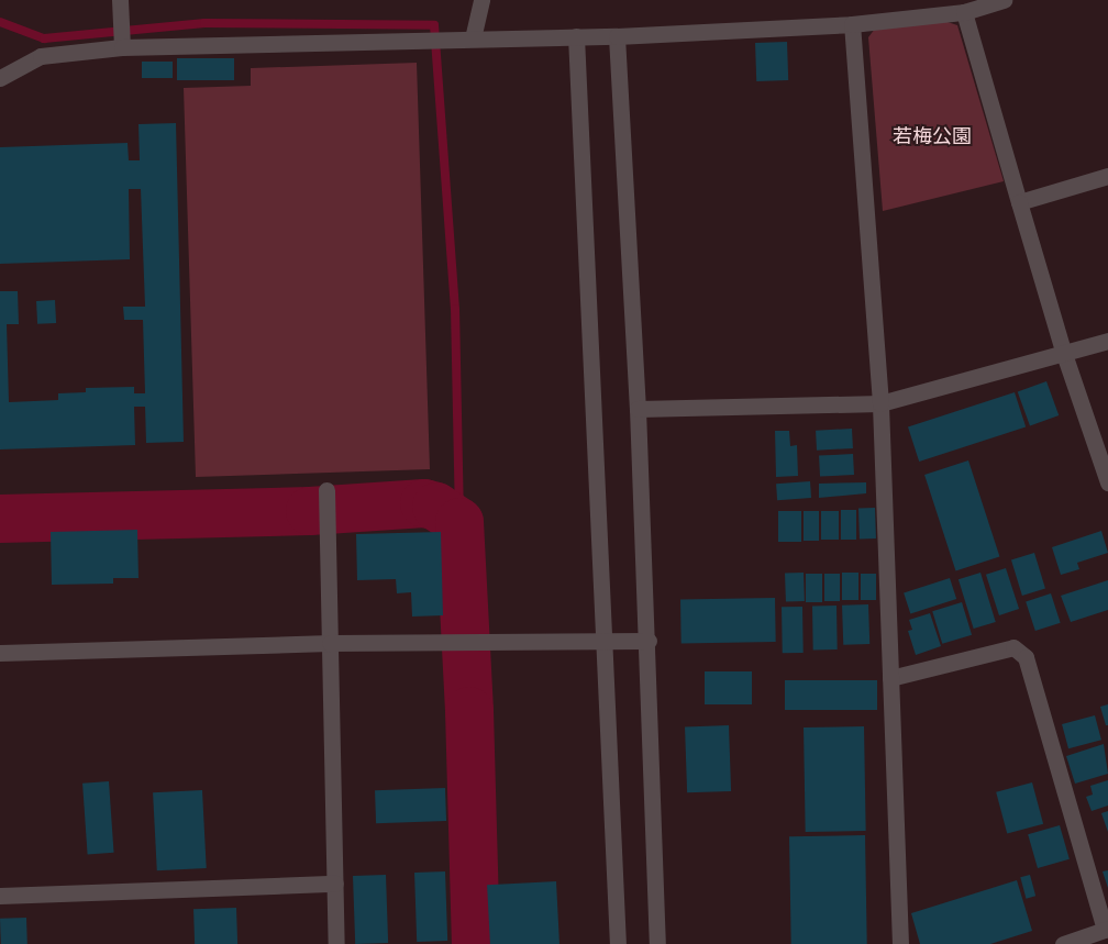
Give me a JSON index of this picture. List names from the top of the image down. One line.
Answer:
{"parks":["若梅公園"]}
